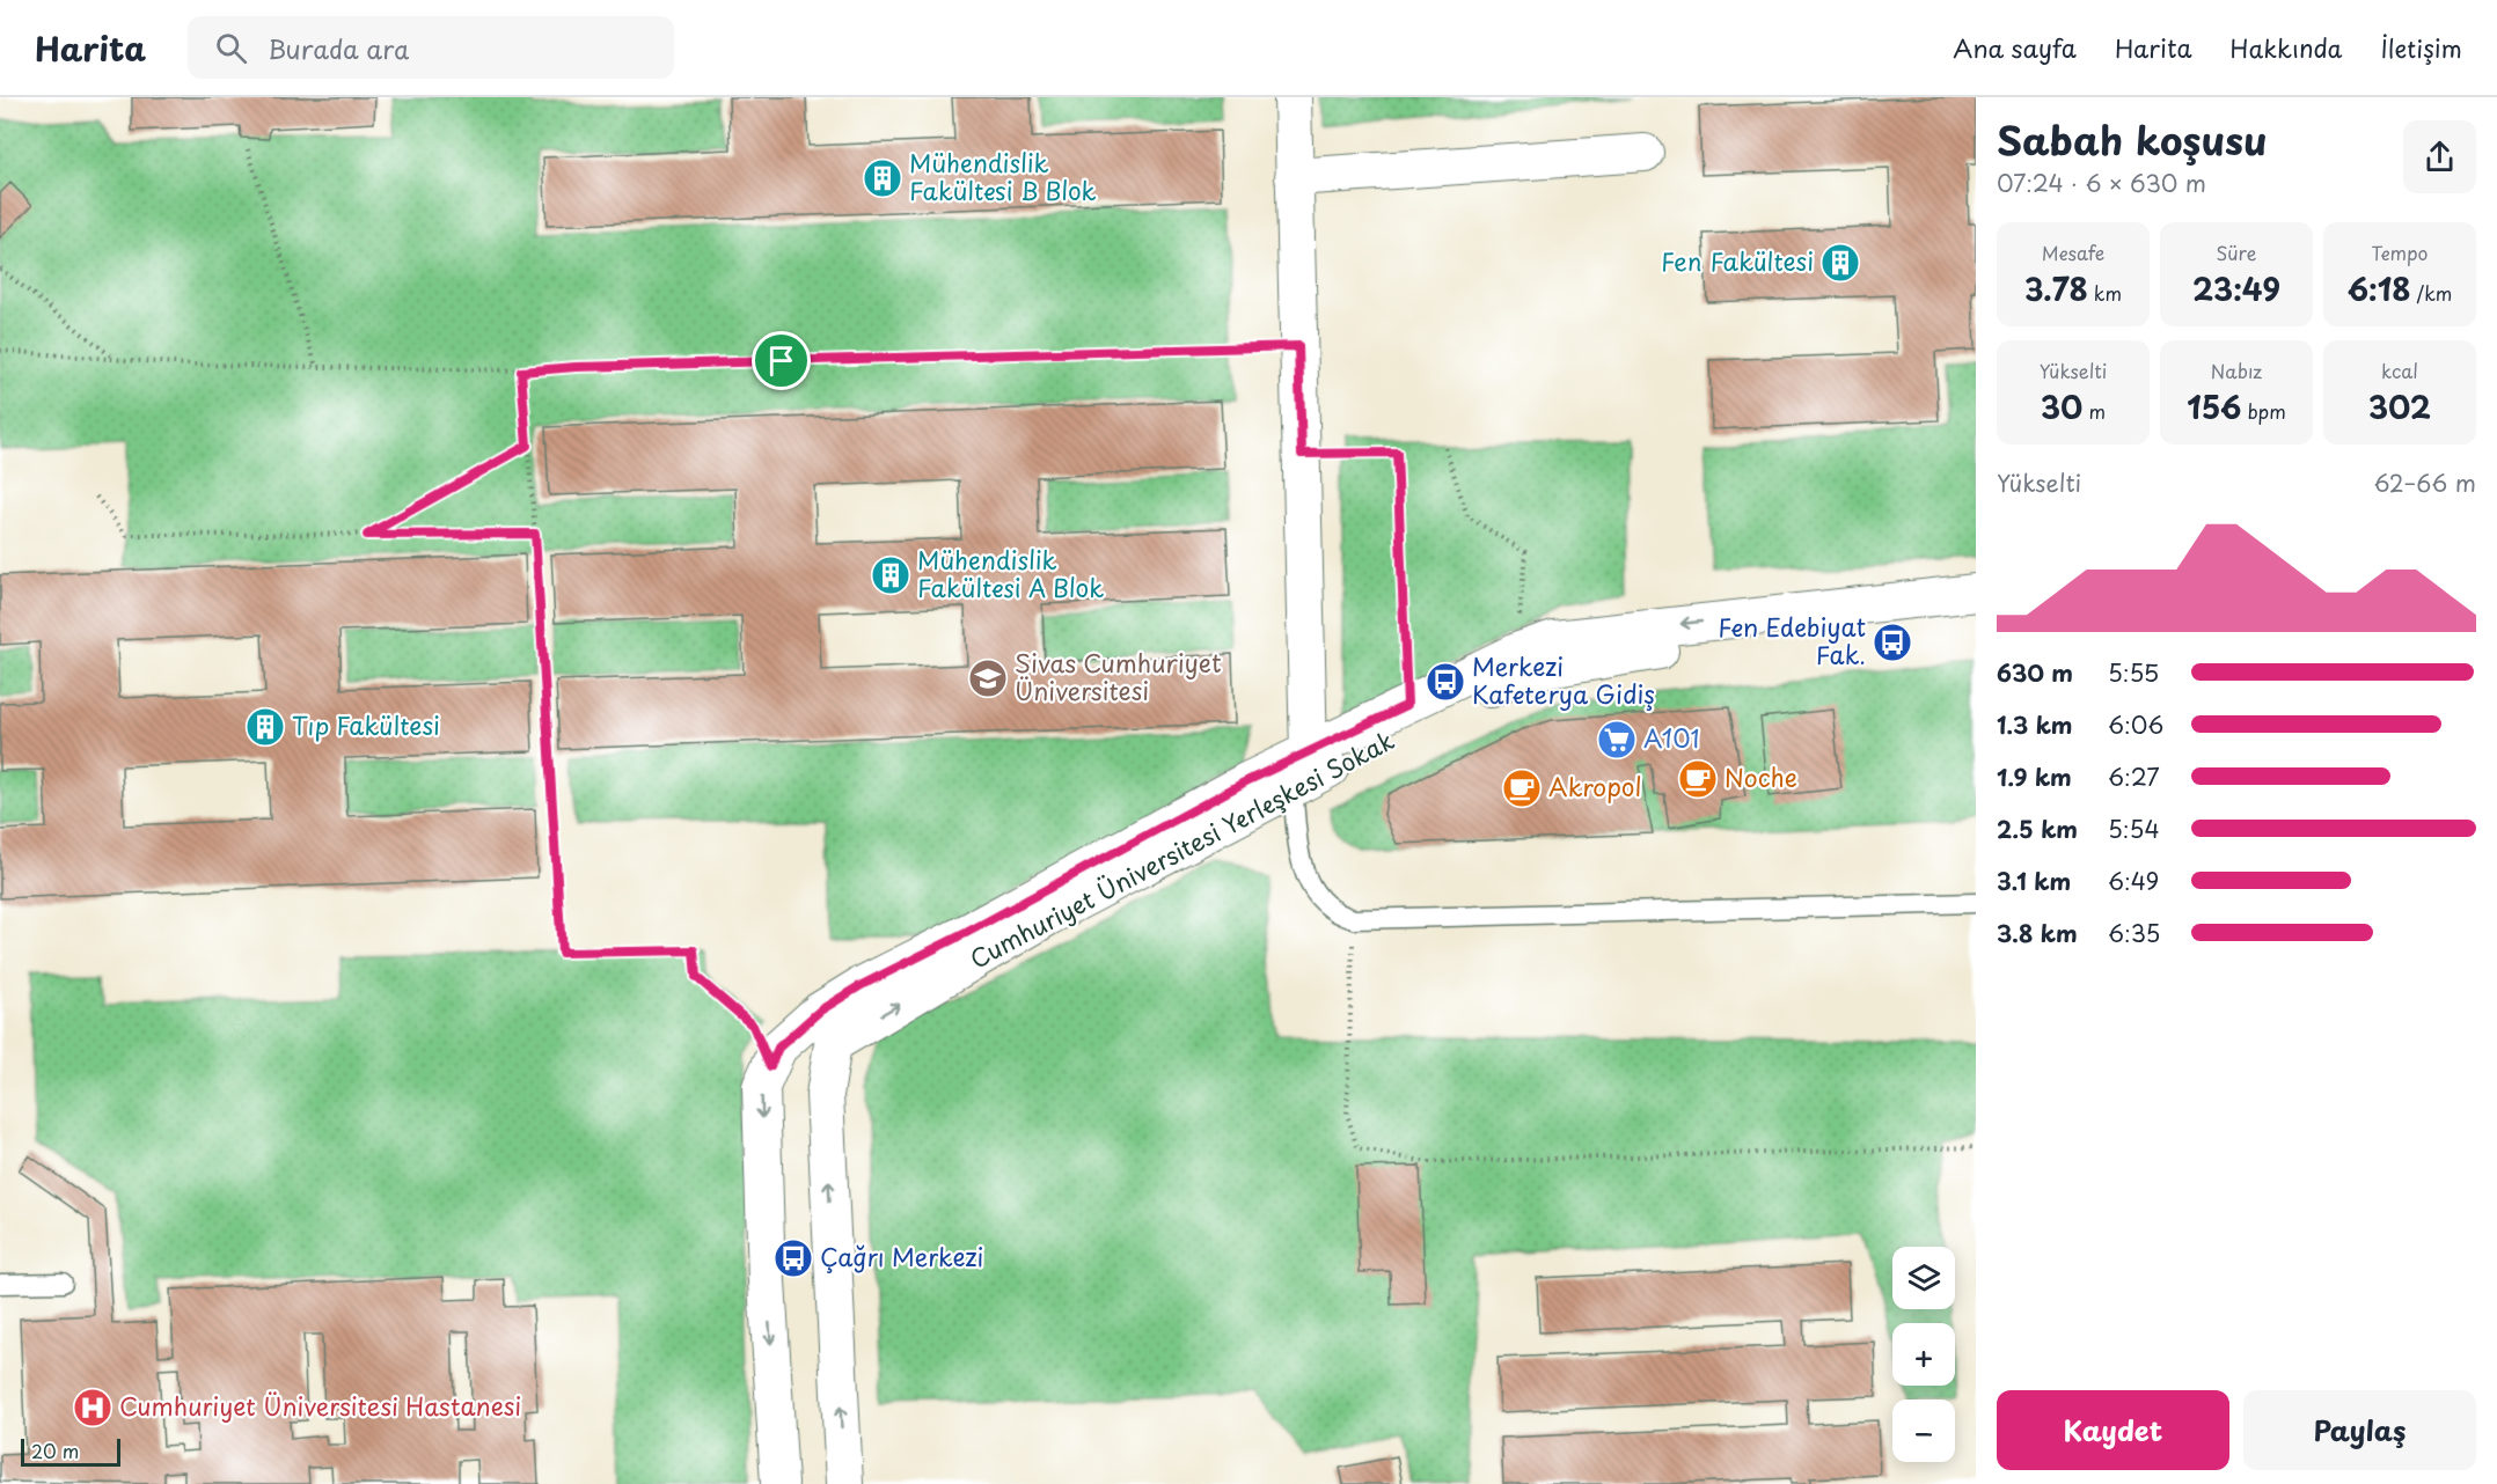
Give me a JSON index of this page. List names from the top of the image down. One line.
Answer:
{"streets":{"street":["Cumhuriyet Üniversitesi Yerleşkesi Sokak"]},"places":{"building":["Mühendislik Fakültesi B Blok","Fen Fakültesi","Mühendislik Fakültesi A Blok","Tıp Fakültesi"],"bus stop":["Fen Edebiyat Fak.","Merkezi Kafeterya Gidiş","Çağrı Merkezi"],"school or university":["Sivas Cumhuriyet Üniversitesi"],"supermarket":["A101"],"cafe":["Noche","Akropol"],"hospital":["Cumhuriyet Üniversitesi Hastanesi"]},"scale_bar":"20 m","page":{"header":"Harita","search":"Burada ara","nav":["Ana sayfa","Harita","Hakkında","İletişim"],"heading":["Sabah koşusu","07:24 · 6 × 630 m"],"stats":[["Mesafe","3.78 km"],["Süre","23:49"],["Tempo","6:18 /km"],["Yükselti","30 m"],["Nabız","156 bpm"],["kcal","302"]],"chart":["Yükselti","62–66 m"],"list":[{"name":"630 m","note":"5:55"},{"name":"1.3 km","note":"6:06"},{"name":"1.9 km","note":"6:27"},{"name":"2.5 km","note":"5:54"},{"name":"3.1 km","note":"6:49"},{"name":"3.8 km","note":"6:35"}],"map_buttons":["+","−"],"buttons":["Kaydet","Paylaş"],"scale":"20 m"}}
